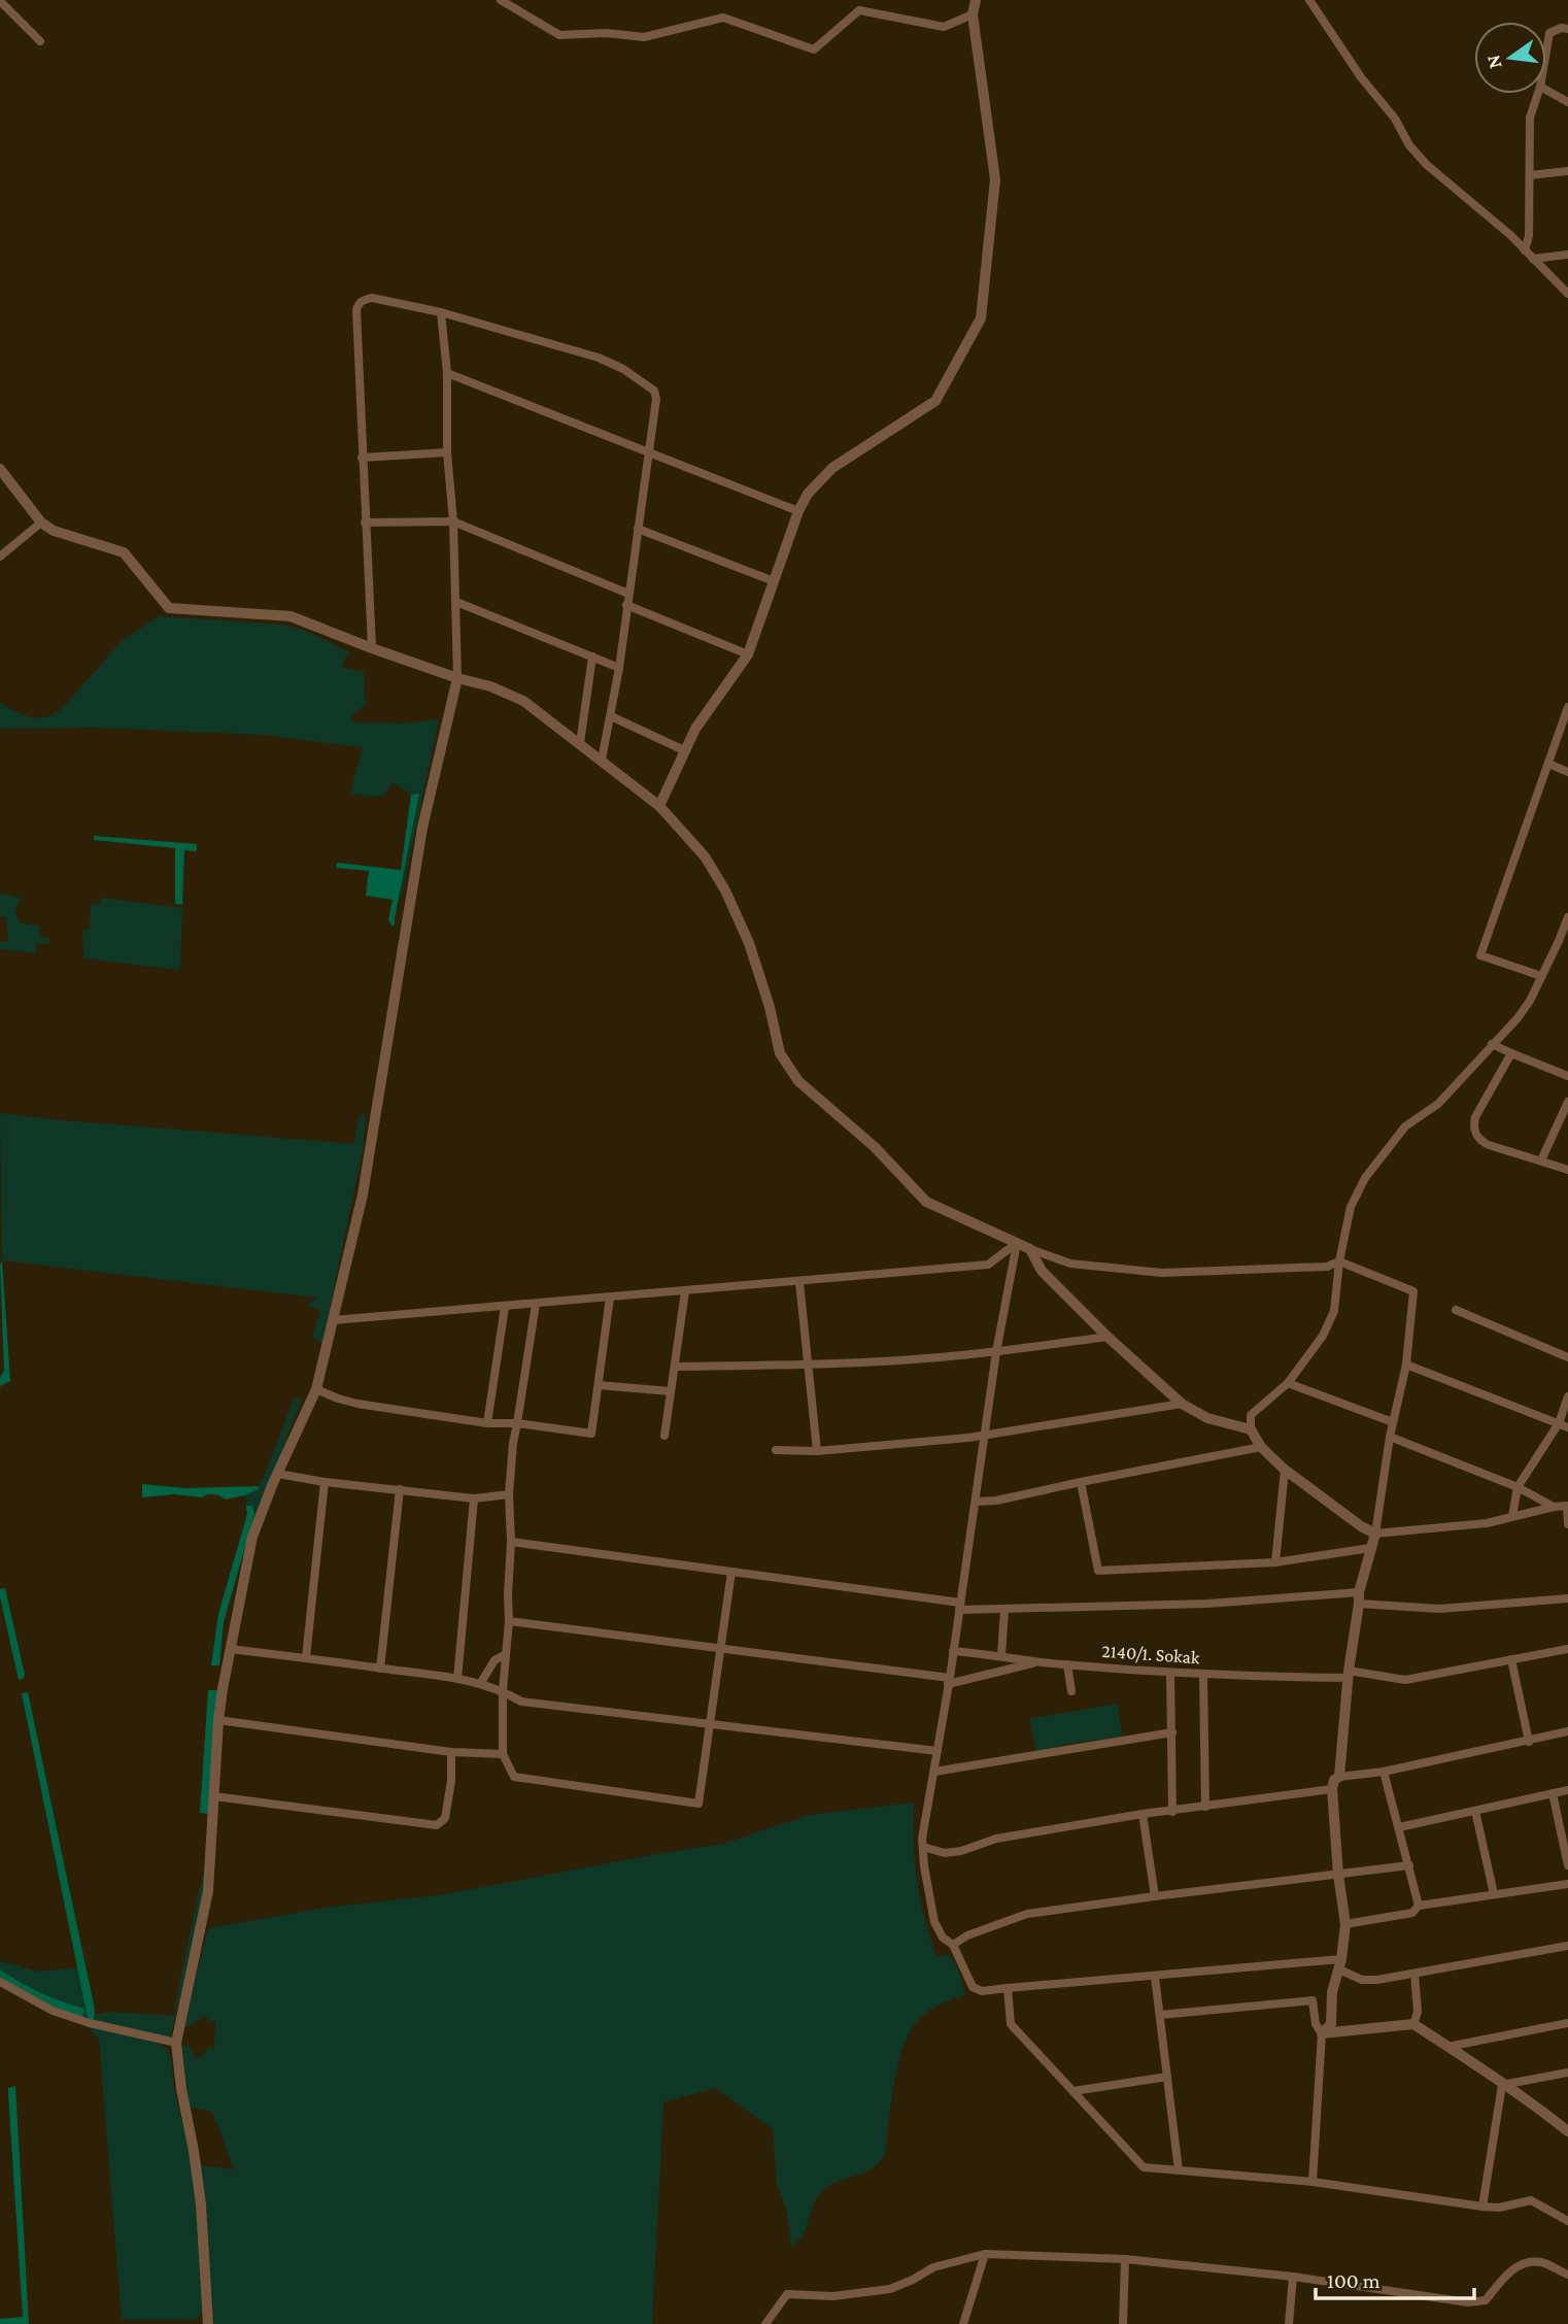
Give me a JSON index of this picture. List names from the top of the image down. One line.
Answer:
{"streets":{"street":["2140/1. Sokak"]},"scale_bar":"100 m","north":"left"}
